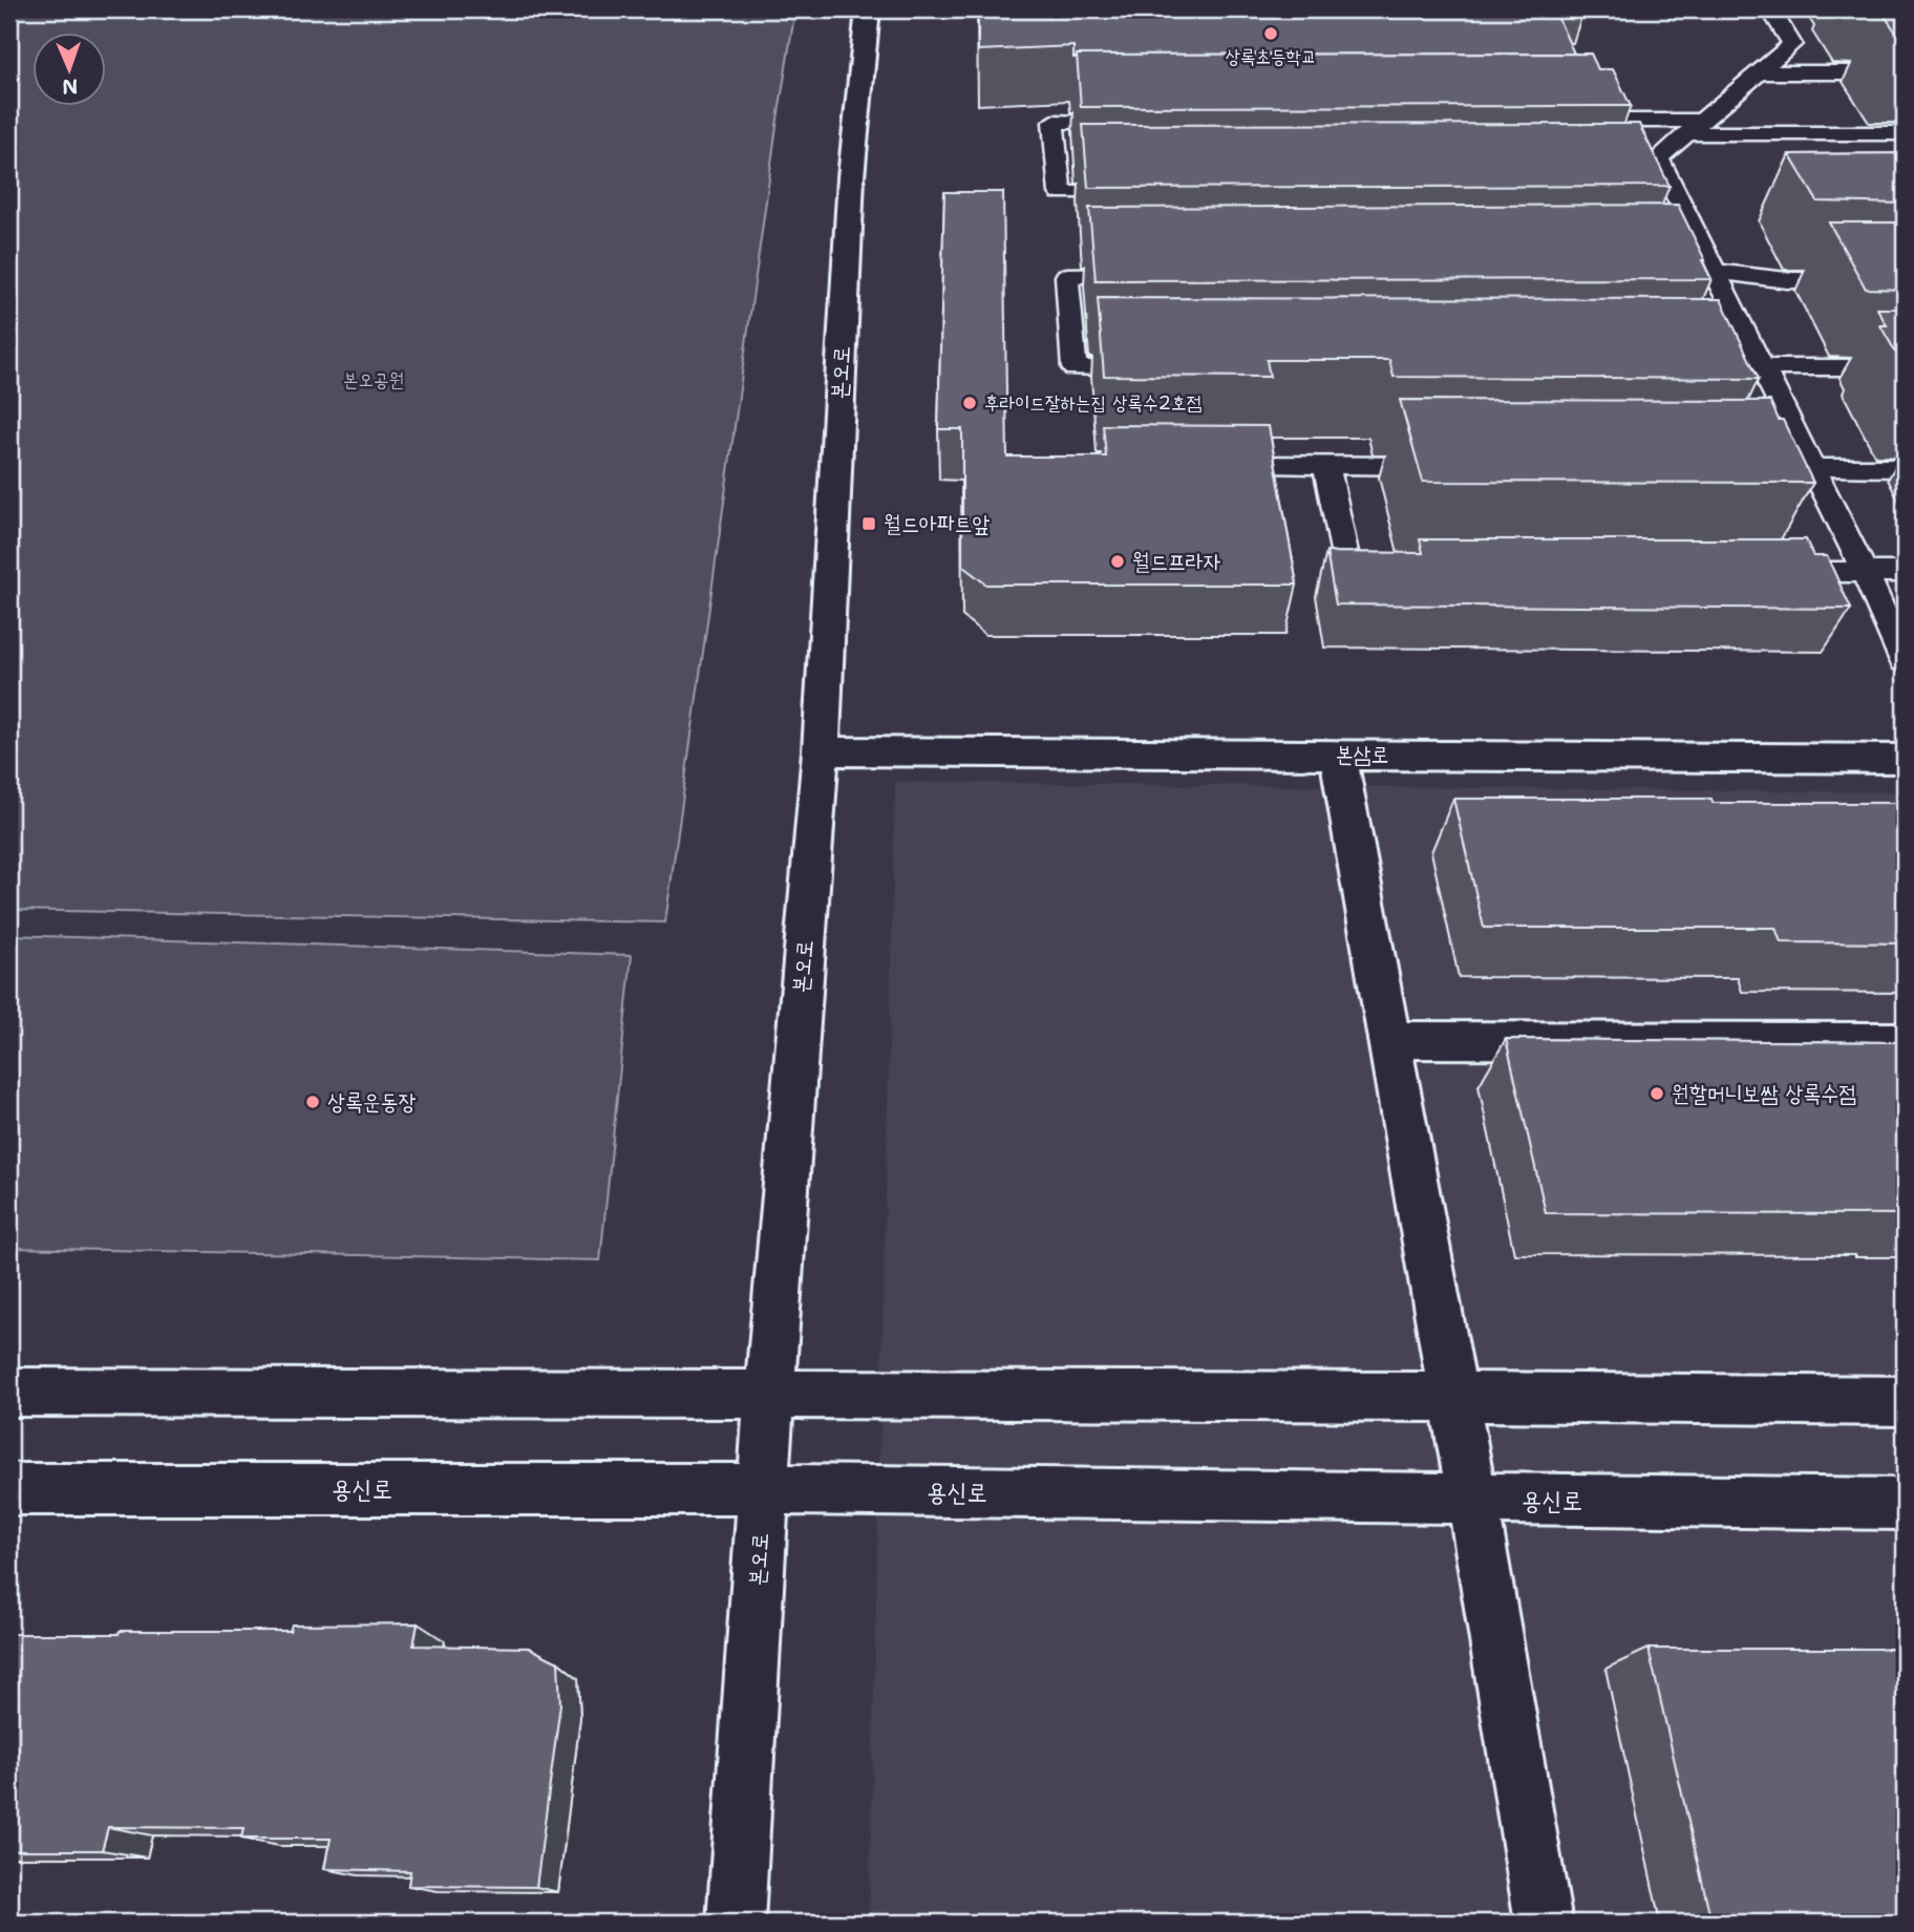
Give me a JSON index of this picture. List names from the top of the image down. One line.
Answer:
{"streets":{"street":["본오로","본삼로","용신로"]},"crossings":[["본오로","본삼로"],["본오로","용신로"]],"parks":["본오공원"],"places":{"other":["상록초등학교","후라이드잘하는집 상록수2호점","월드프라자","원할머니보쌈 상록수점","상록운동장"],"transit":["월드아파트앞"]},"north":"bottom"}
